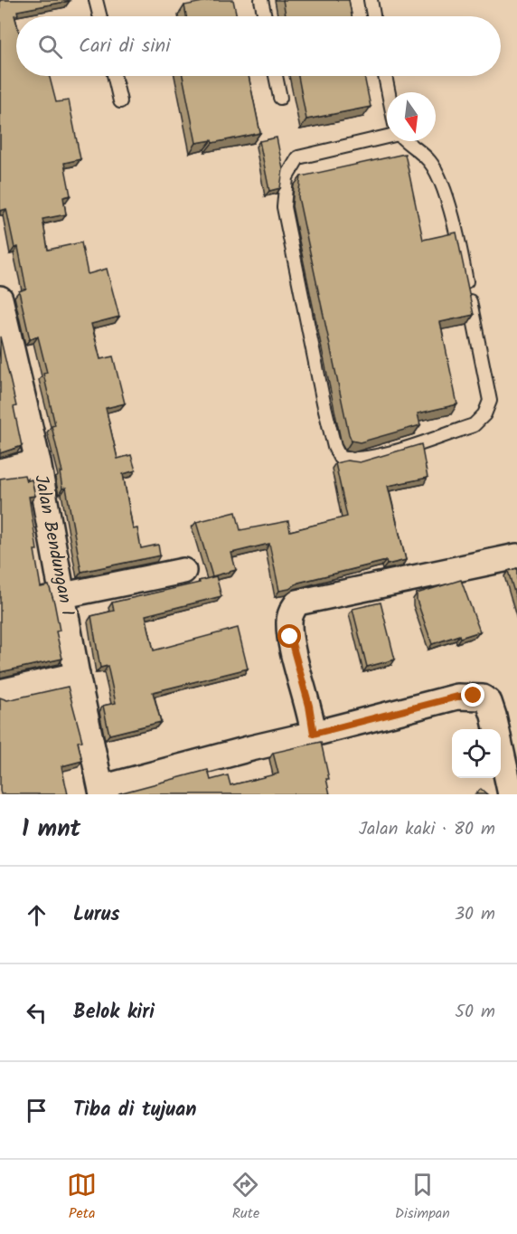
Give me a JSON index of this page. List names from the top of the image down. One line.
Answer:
{"streets":{"street":["Jalan Bendungan I"]},"north":"bottom","page":{"search":"Cari di sini","heading":["1 mnt","Jalan kaki · 80 m"],"list":[["Lurus","30 m"],["Belok kiri","50 m"],"Tiba di tujuan"],"nav":["Peta","Rute","Disimpan"]}}
